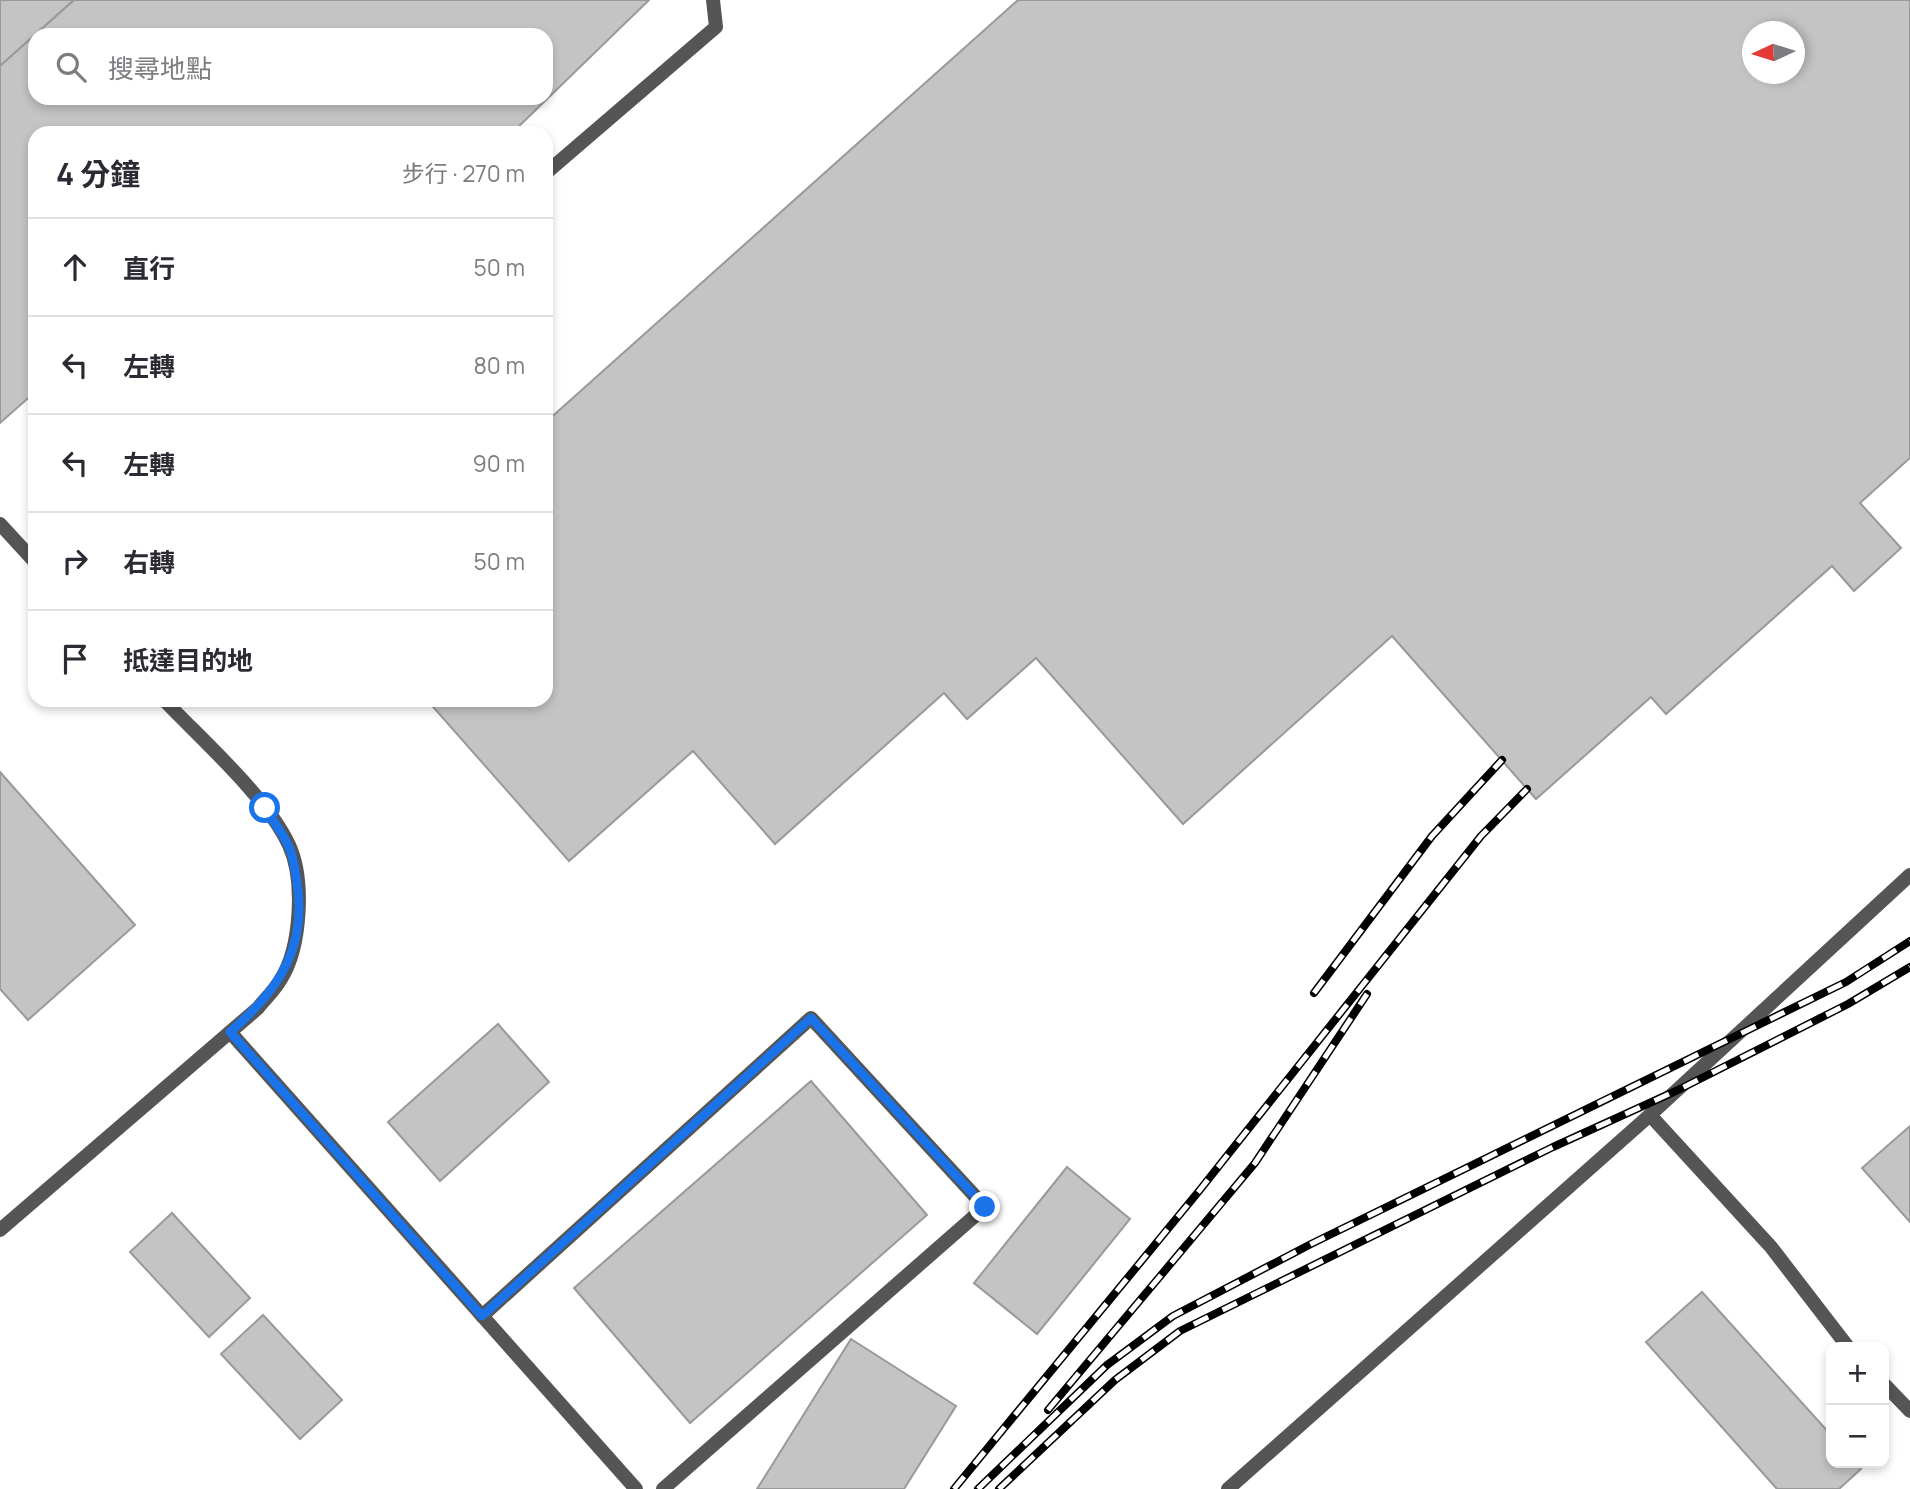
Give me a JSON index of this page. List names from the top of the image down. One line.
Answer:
{"north":"left","page":{"search":"搜尋地點","heading":["4 分鐘","步行 · 270 m"],"list":[["直行","50 m"],["左轉","80 m"],["左轉","90 m"],["右轉","50 m"],"抵達目的地"],"map_buttons":["+","−"]}}
